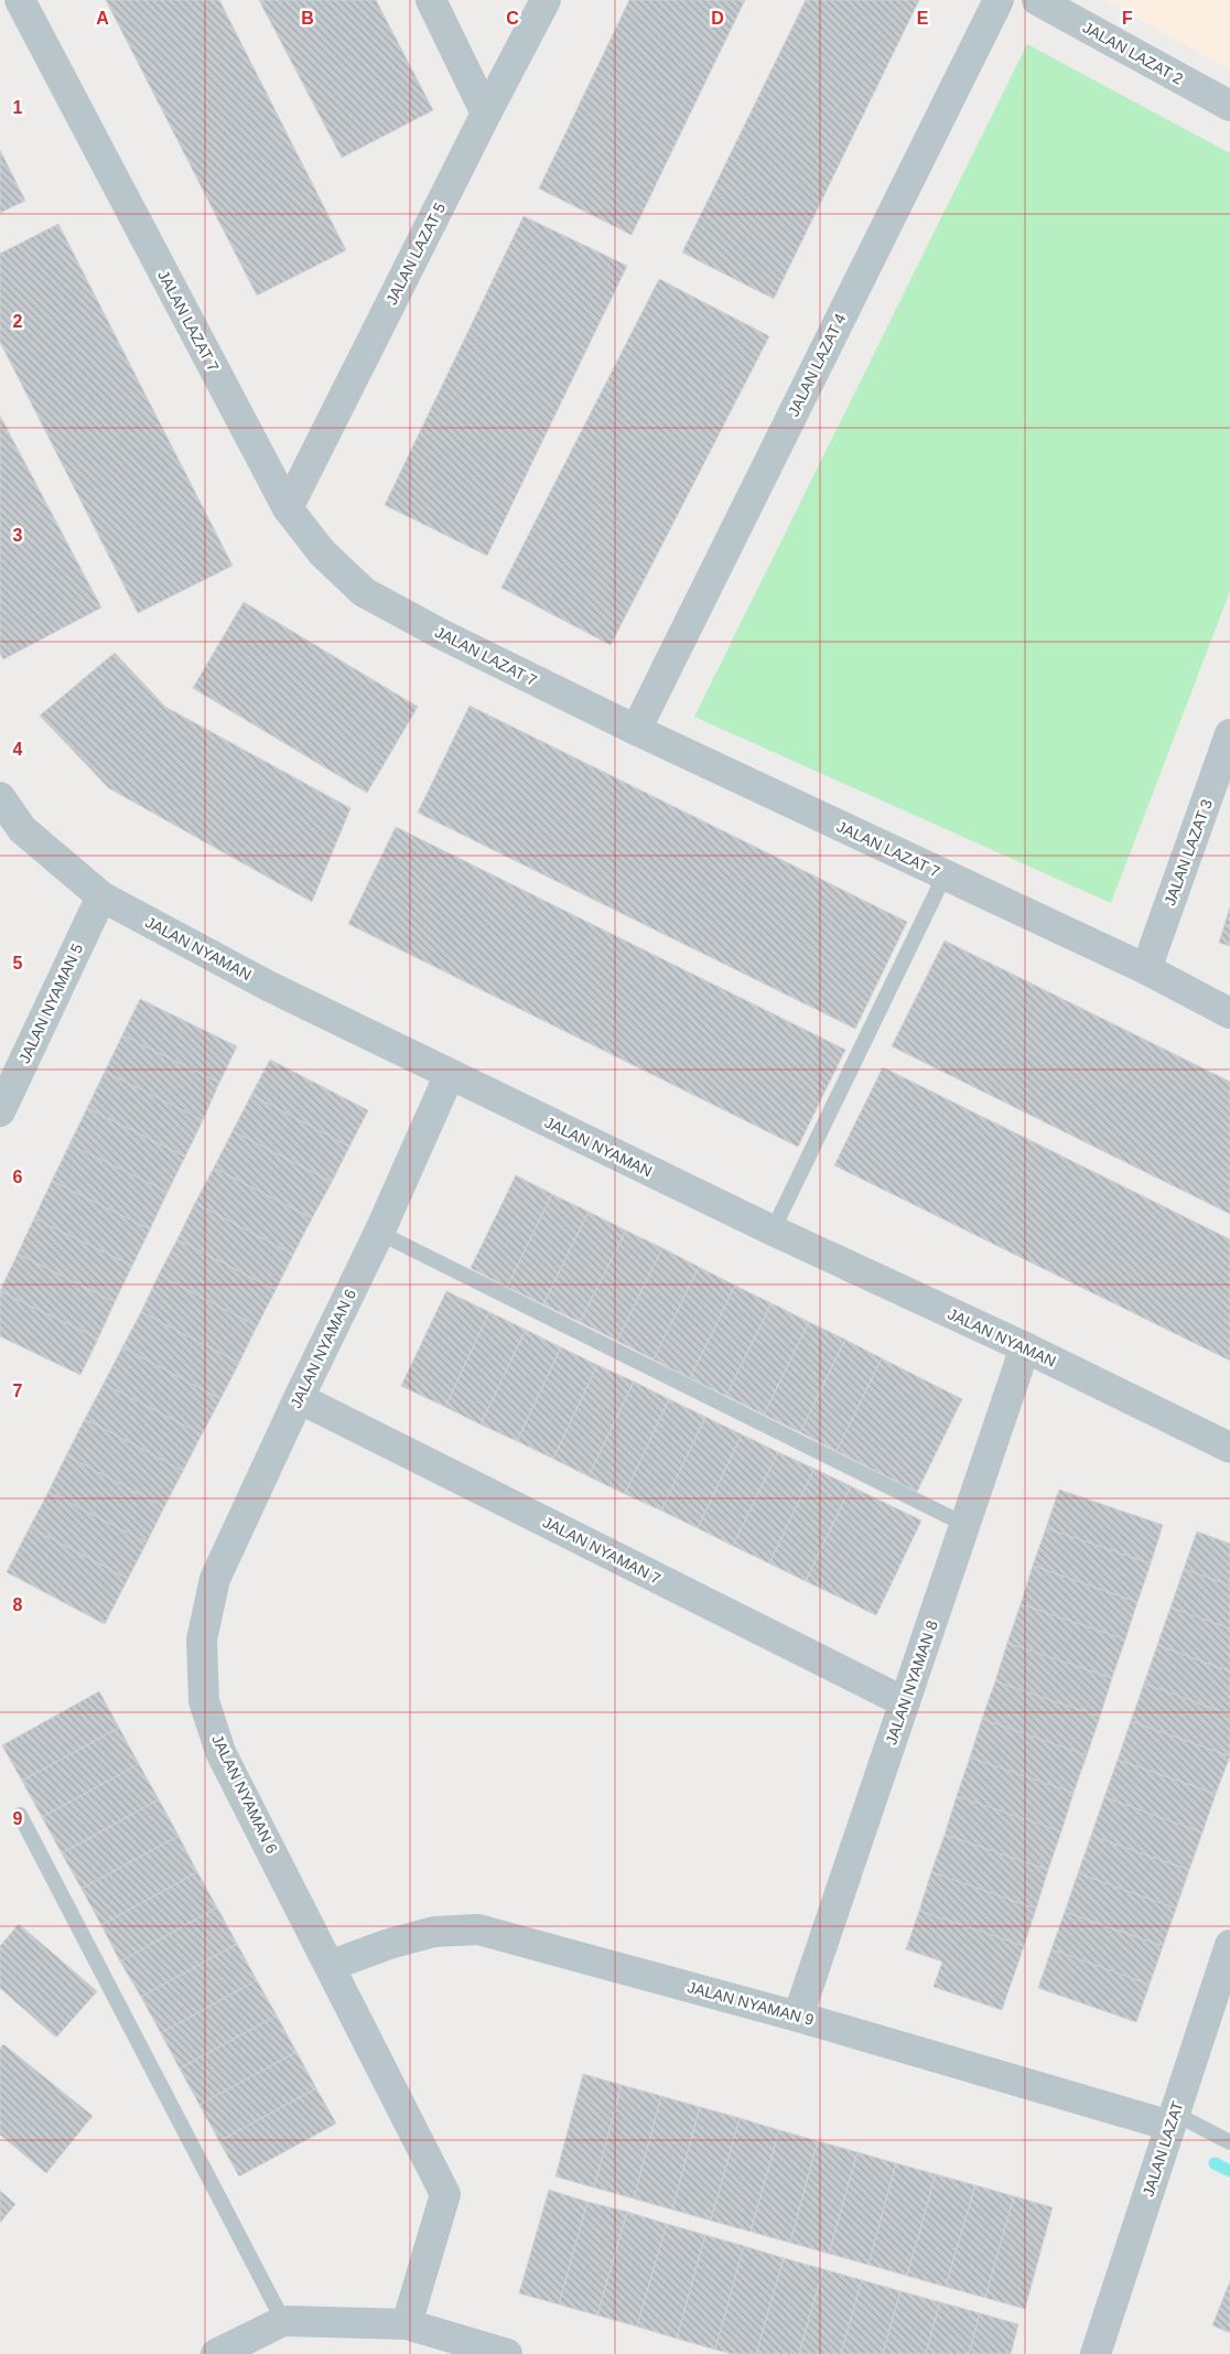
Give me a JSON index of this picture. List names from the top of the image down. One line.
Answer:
{"streets":{"street":["JALAN LAZAT 2","JALAN LAZAT 5","JALAN LAZAT 7","JALAN LAZAT 4","JALAN LAZAT 3","JALAN NYAMAN","JALAN NYAMAN 5","JALAN NYAMAN 6","JALAN NYAMAN 7","JALAN NYAMAN 8","JALAN NYAMAN 9","JALAN LAZAT"]},"crossings":[["JALAN LAZAT 5","JALAN LAZAT 7"],["JALAN LAZAT 7","JALAN LAZAT 4"],["JALAN LAZAT 7","JALAN LAZAT 3"],["JALAN NYAMAN","JALAN NYAMAN 5"],["JALAN NYAMAN","JALAN NYAMAN 6"],["JALAN NYAMAN","JALAN NYAMAN 8"],["JALAN NYAMAN 6","JALAN NYAMAN 7"],["JALAN NYAMAN 6","JALAN NYAMAN 9"],["JALAN NYAMAN 7","JALAN NYAMAN 8"],["JALAN NYAMAN 8","JALAN NYAMAN 9"],["JALAN NYAMAN 9","JALAN LAZAT"]],"grid":{"columns":["A","B","C","D","E","F"],"rows":["1","2","3","4","5","6","7","8","9"]}}
